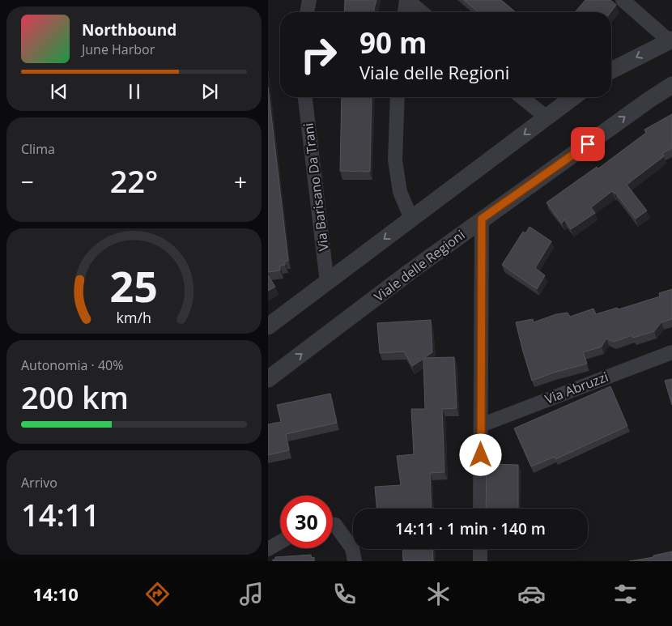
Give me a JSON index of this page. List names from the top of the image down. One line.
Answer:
{"streets":{"street":["Via Barisano Da Trani","Viale delle Regioni","Via Abruzzi"]},"page":{"turn":["90 m","Viale delle Regioni"],"song":["Northbound","June Harbor"],"tile":["Clima",["Autonomia · 40%","200 km"],["Arrivo","14:11"]],"heat":["−","22°","+"],"limit":"30","trip":"14:11 · 1 min · 140 m","tabs":"14:10","gauge":["25","km/h"]}}
